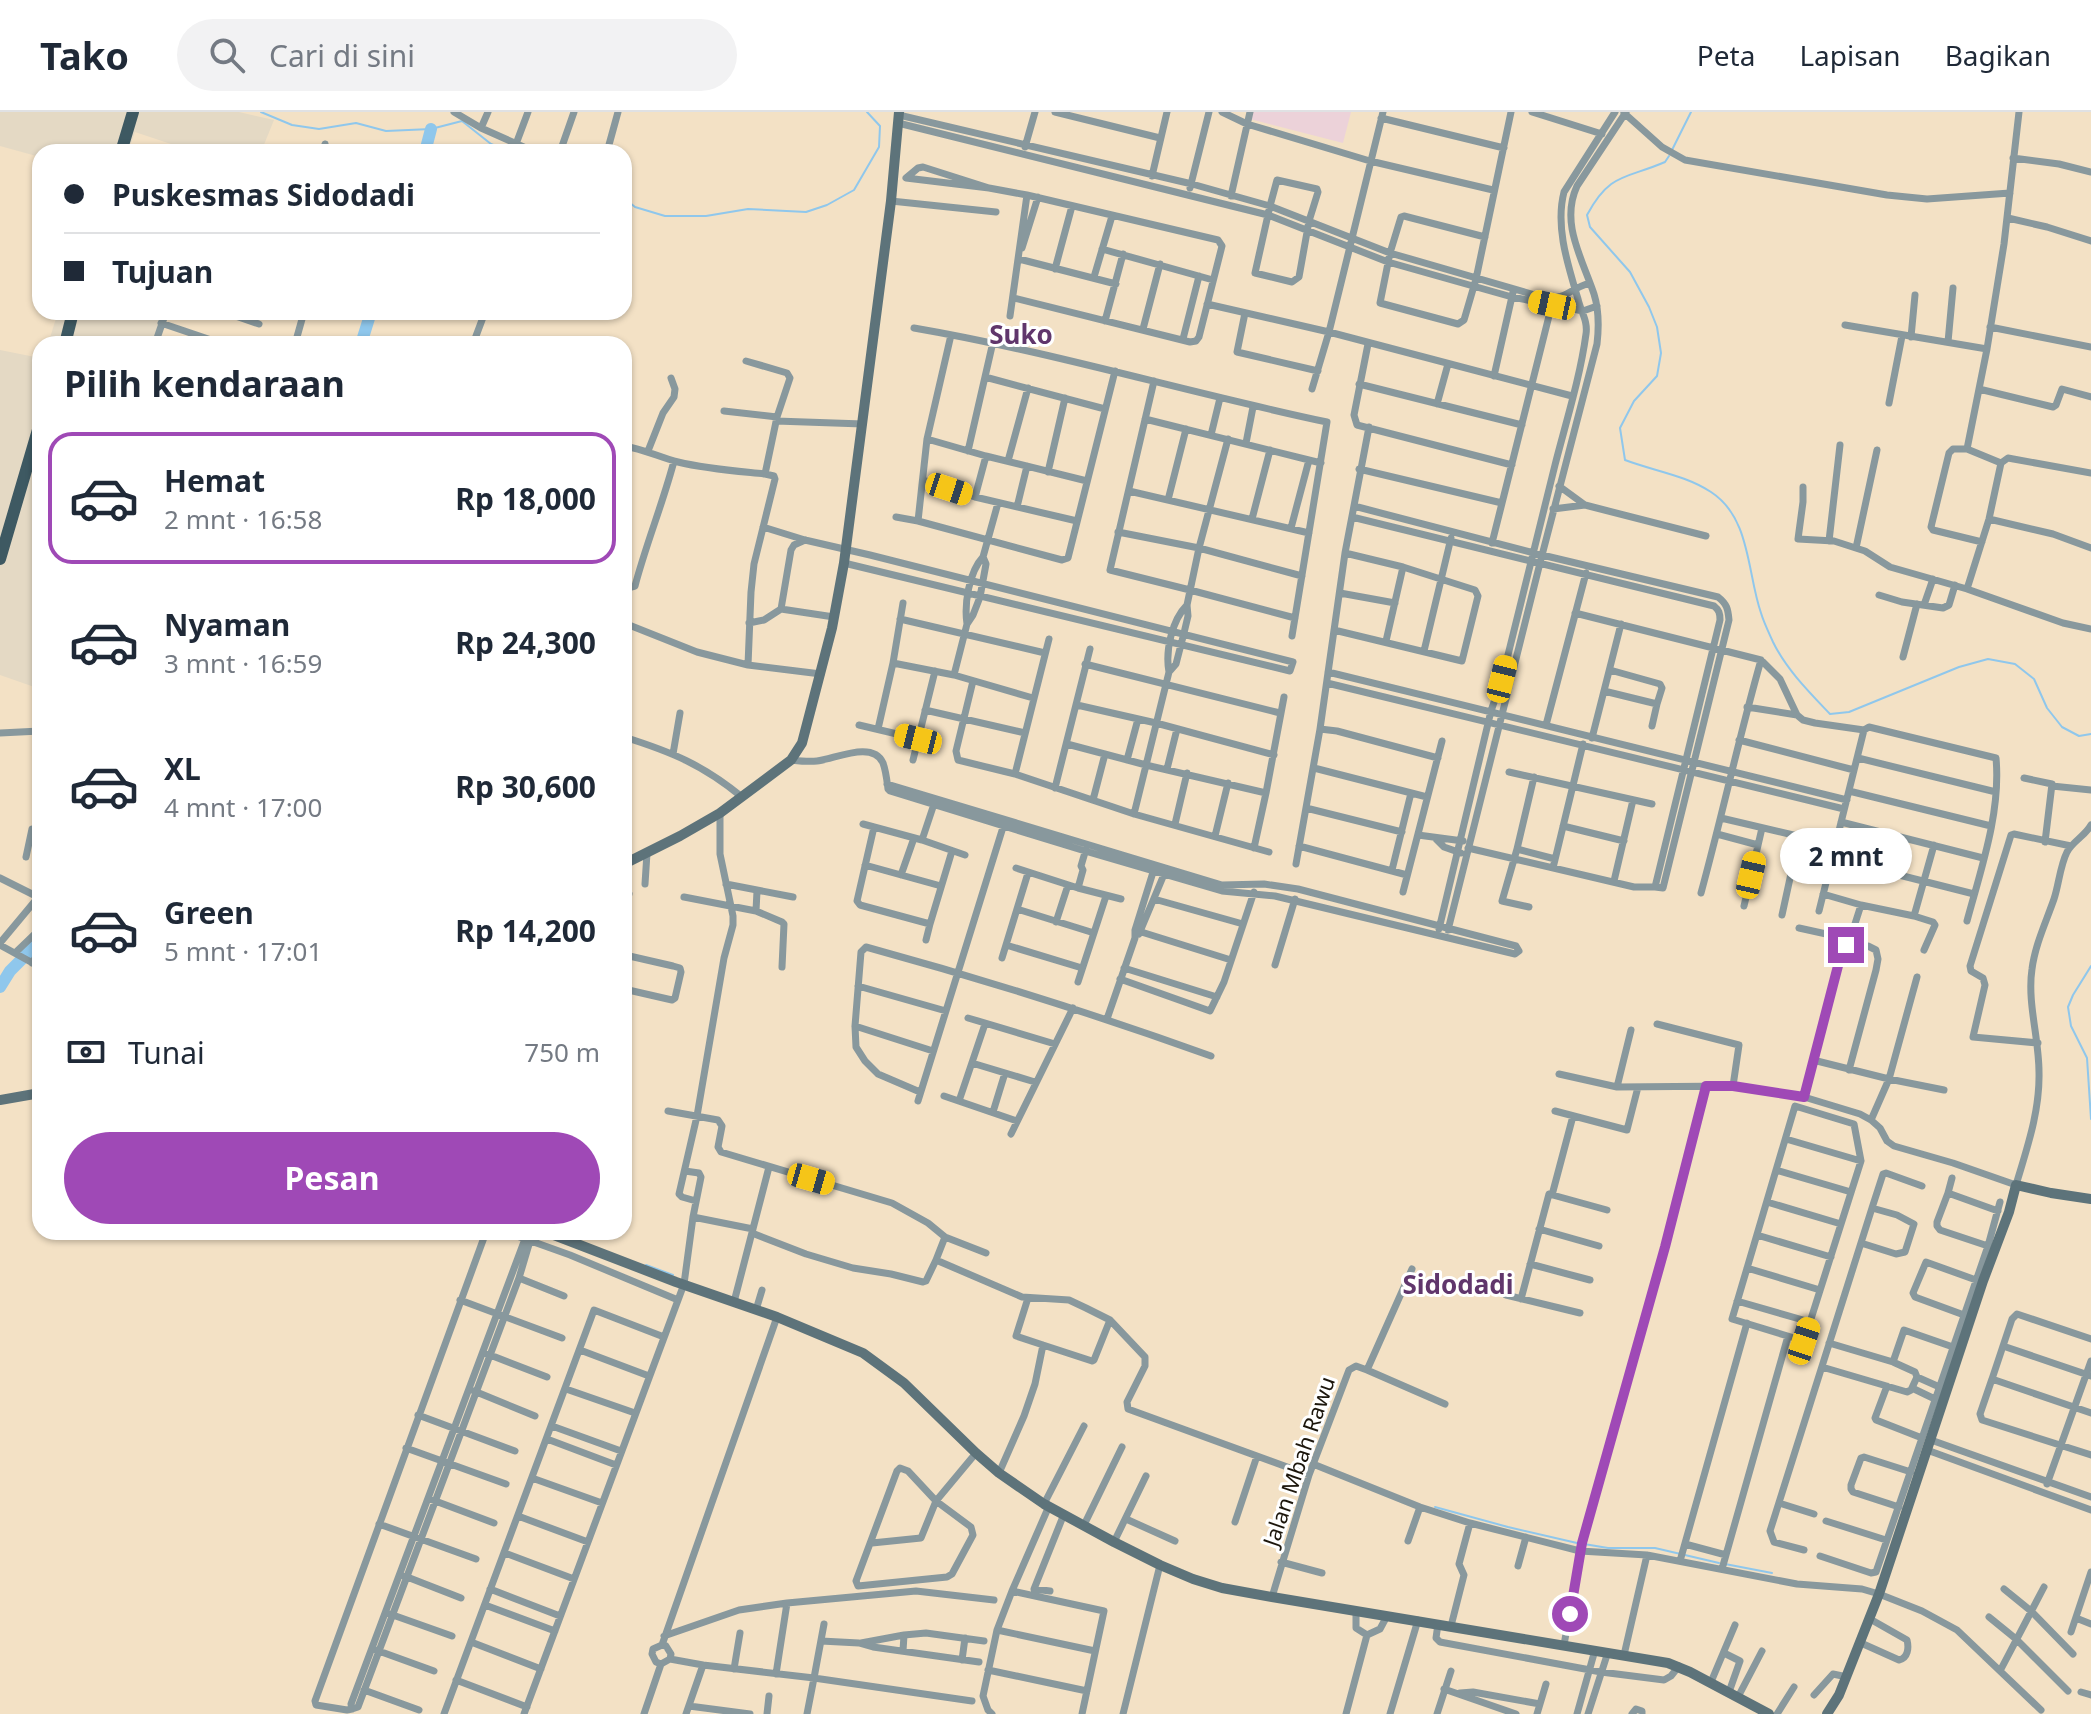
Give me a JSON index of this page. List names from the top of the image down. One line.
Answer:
{"streets":{"street":["Jalan Mbah Rawu"]},"districts":["Suko","Sidodadi"],"page":{"header":"Tako","search":"Cari di sini","nav":["Peta","Lapisan","Bagikan"],"banner":["Puskesmas Sidodadi","Tujuan"],"heading":"Pilih kendaraan","list":[{"name":"Hemat","note":"2 mnt · 16:58","value":"Rp 18,000"},{"name":"Nyaman","note":"3 mnt · 16:59","value":"Rp 24,300"},{"name":"XL","note":"4 mnt · 17:00","value":"Rp 30,600"},{"name":"Green","note":"5 mnt · 17:01","value":"Rp 14,200"}],"bubble":"2 mnt","pay":["Tunai","750 m"],"buttons":"Pesan"}}
